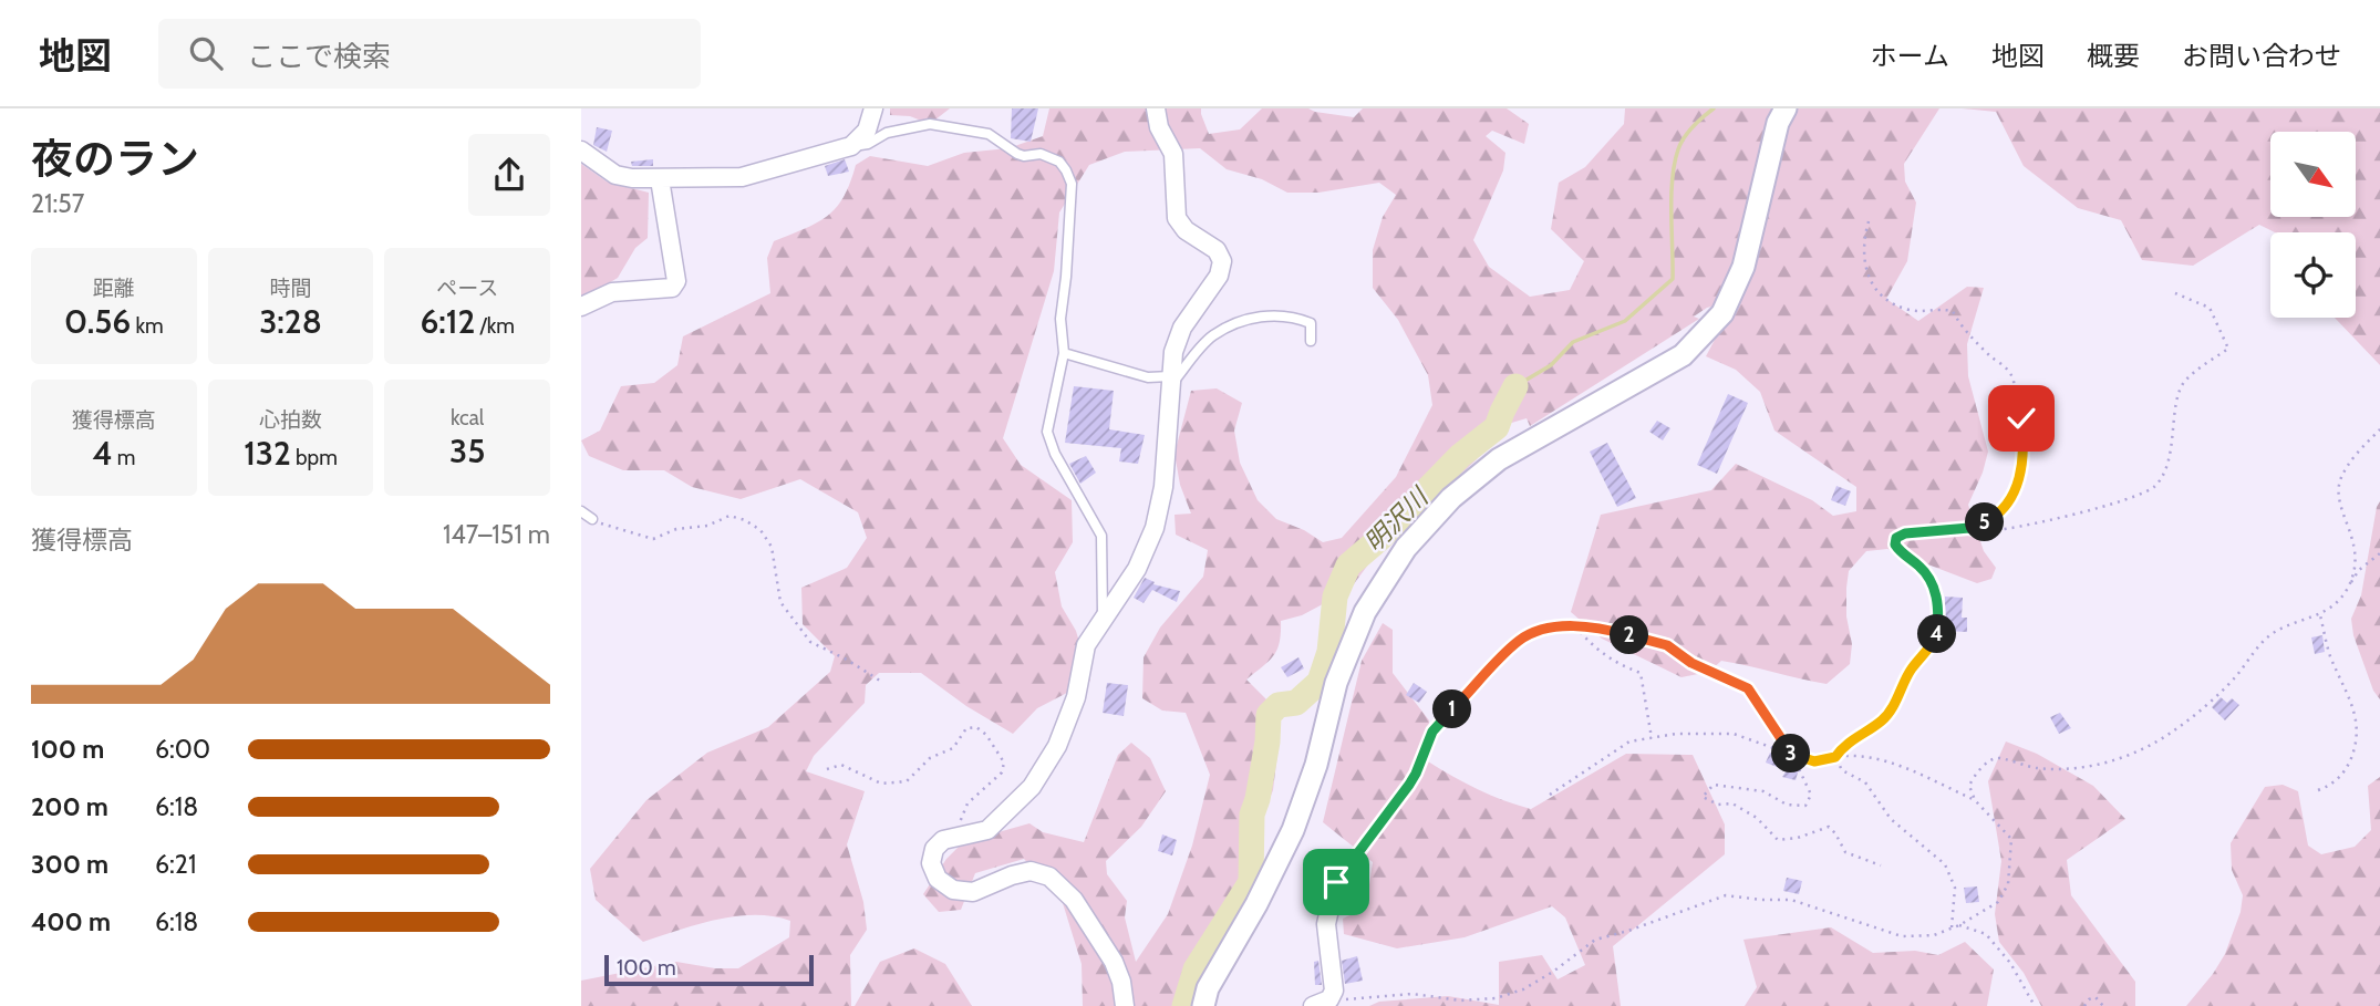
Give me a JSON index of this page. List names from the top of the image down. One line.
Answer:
{"water":["明沢川"],"scale_bar":"100 m","north":"bottom right","page":{"header":"地図","search":"ここで検索","nav":["ホーム","地図","概要","お問い合わせ"],"heading":["夜のラン","21:57"],"stats":[["距離","0.56 km"],["時間","3:28"],["ペース","6:12 /km"],["獲得標高","4 m"],["心拍数","132 bpm"],["kcal","35"]],"pins":["5","4","2","1","3"],"chart":["獲得標高","147–151 m"],"list":[{"name":"100 m","note":"6:00"},{"name":"200 m","note":"6:18"},{"name":"300 m","note":"6:21"},{"name":"400 m","note":"6:18"}],"scale":"100 m"}}
